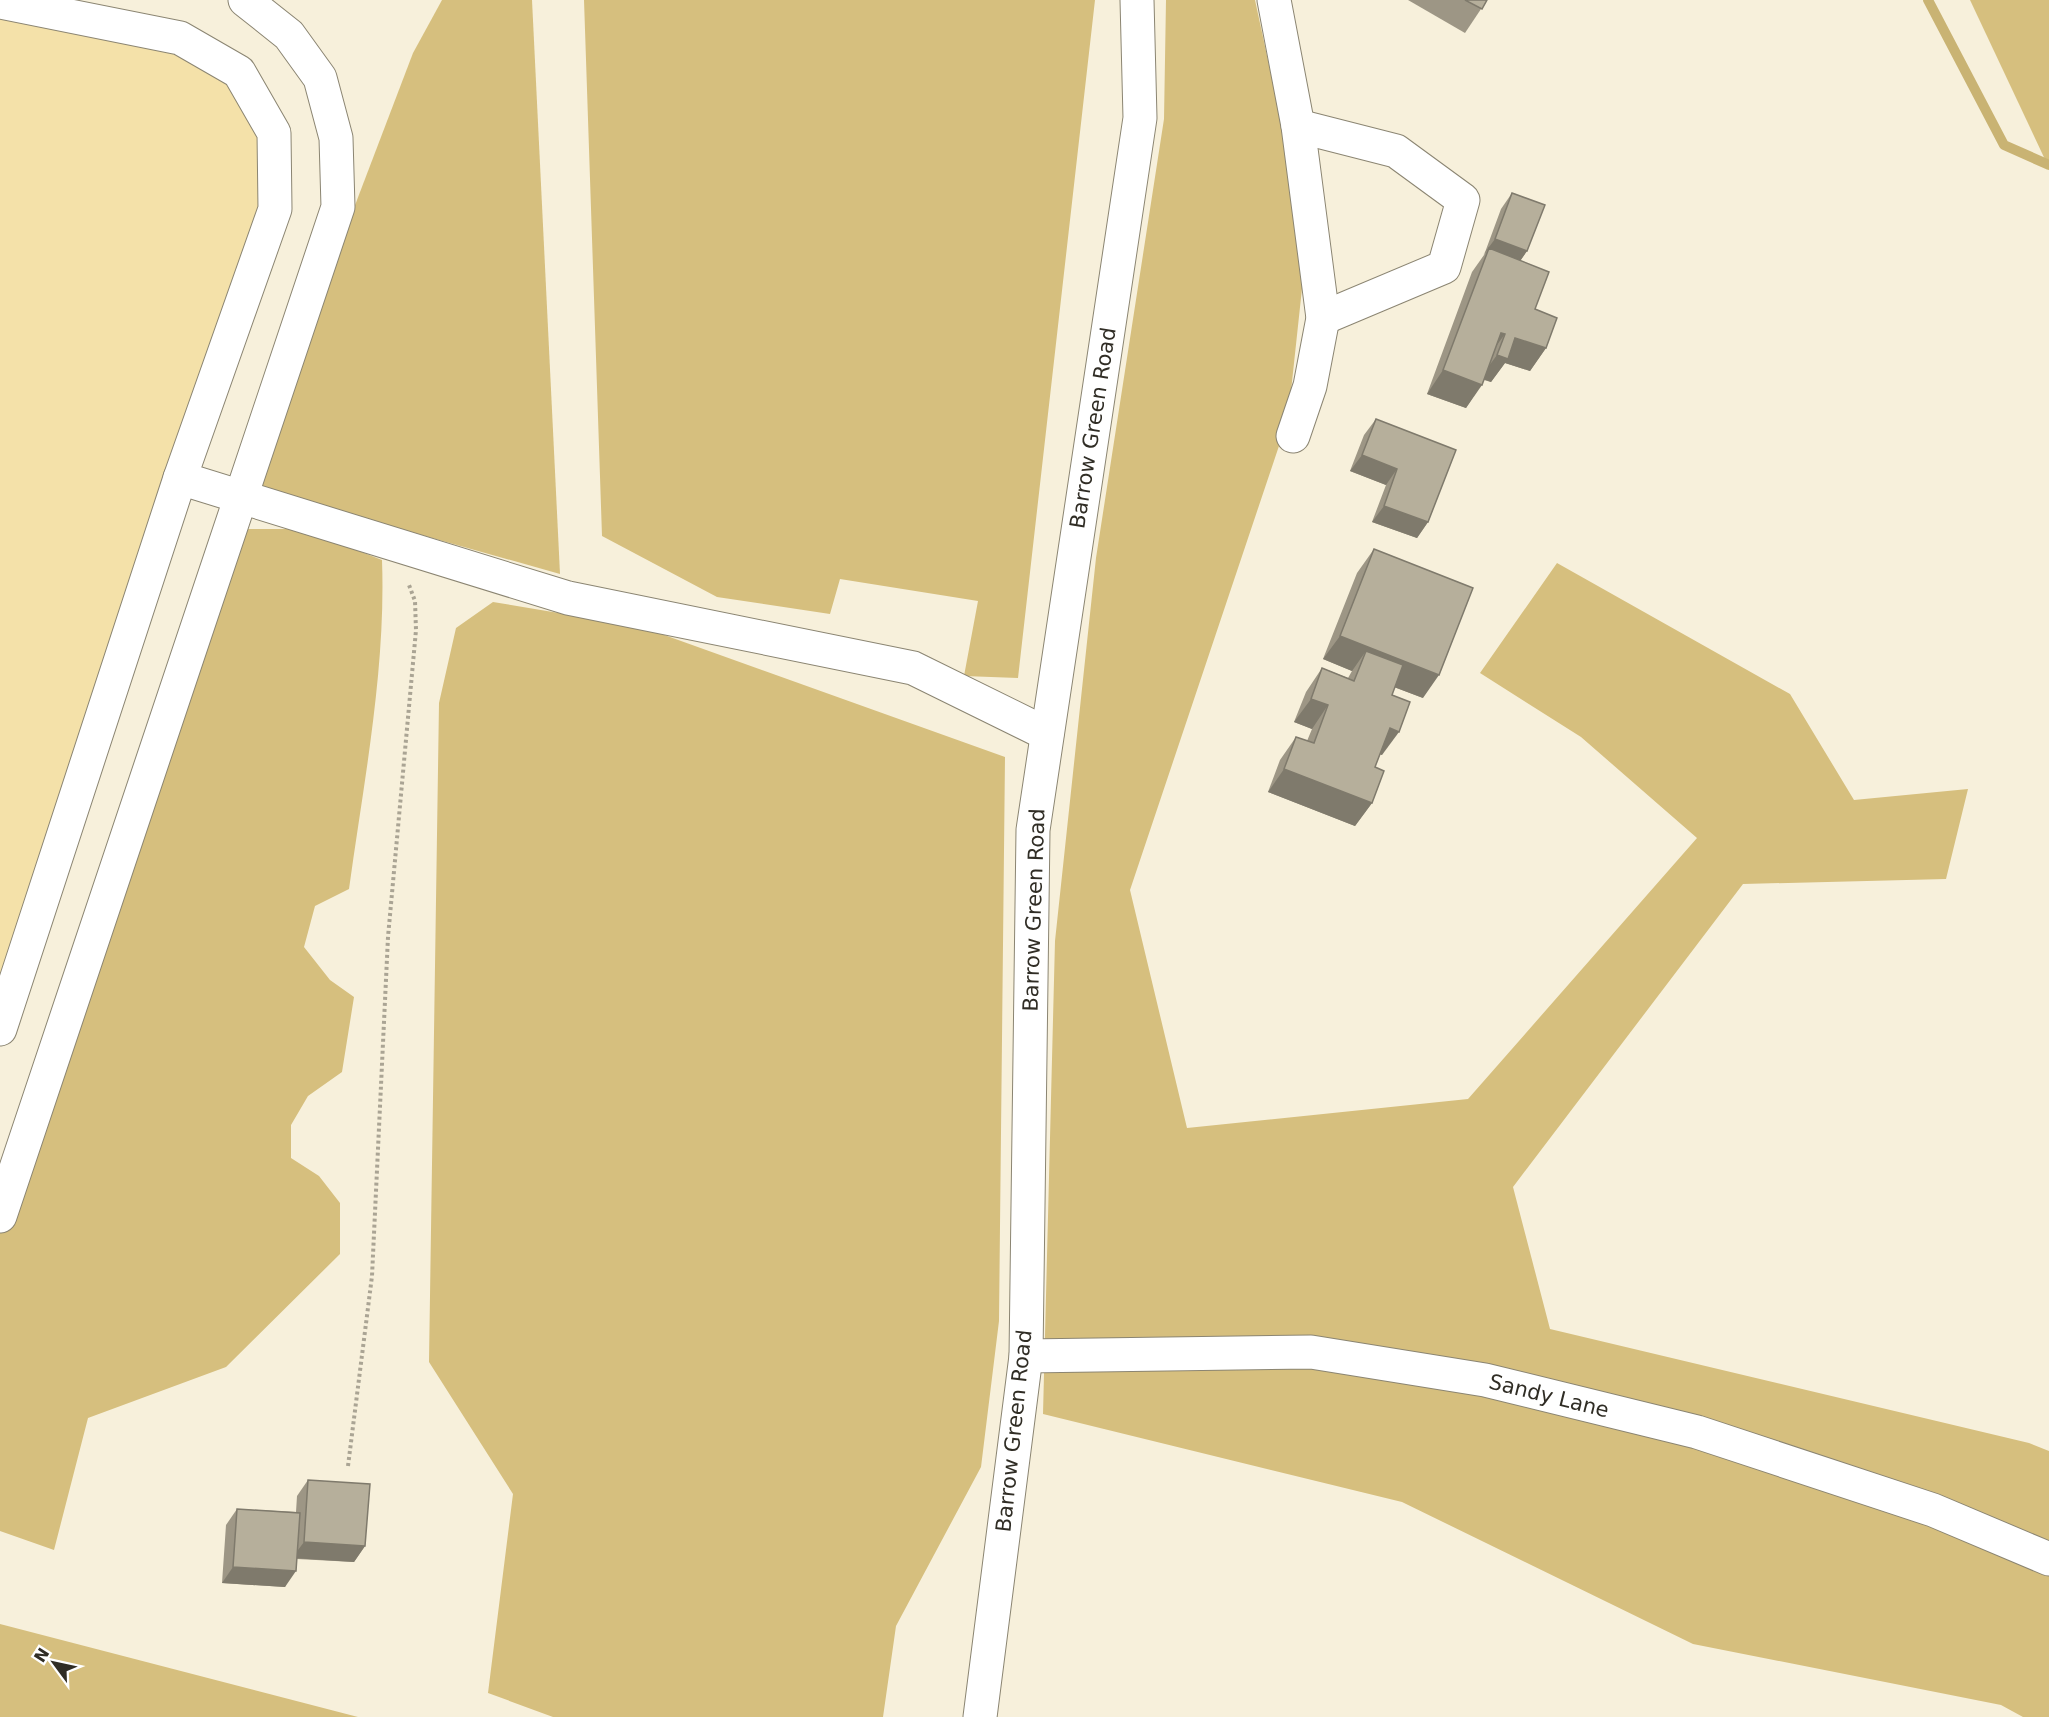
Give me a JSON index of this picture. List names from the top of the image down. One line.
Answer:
{"streets":{"street":["Barrow Green Road","Sandy Lane"]},"crossings":[["Barrow Green Road","Sandy Lane"]],"north":"top left"}
